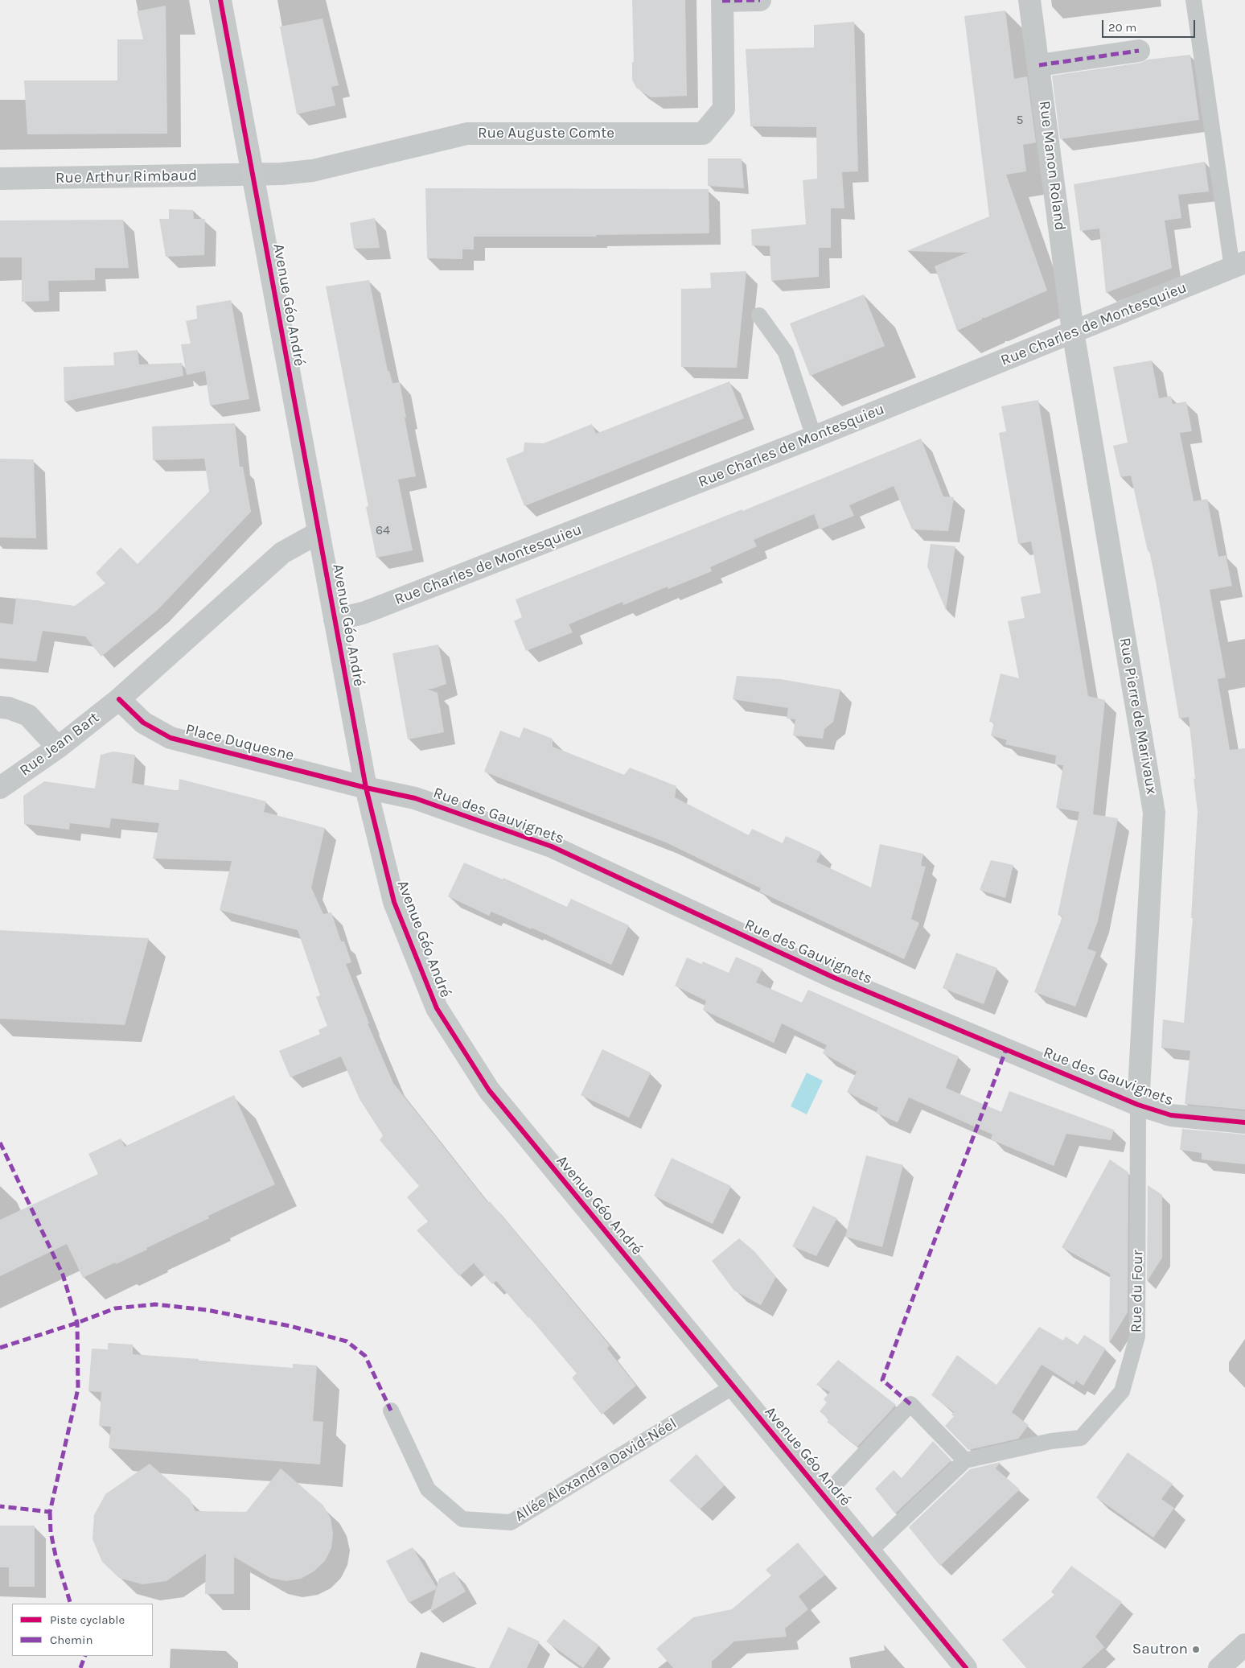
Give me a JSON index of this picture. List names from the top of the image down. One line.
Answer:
{"streets":{"main road":["Avenue Géo André"],"street":["Rue Auguste Comte","Rue Manon Roland","Rue Arthur Rimbaud","Rue Charles de Montesquieu","Rue Pierre de Marivaux","Place Duquesne","Rue Jean Bart","Rue des Gauvignets"],"lane":["Rue du Four","Allée Alexandra David-Néel"]},"crossings":[["Rue Auguste Comte","Rue Arthur Rimbaud"],["Rue Auguste Comte","Avenue Géo André"],["Rue Manon Roland","Rue Charles de Montesquieu"],["Rue Manon Roland","Rue Pierre de Marivaux"],["Rue Arthur Rimbaud","Avenue Géo André"],["Avenue Géo André","Rue Charles de Montesquieu"],["Avenue Géo André","Place Duquesne"],["Avenue Géo André","Rue des Gauvignets"],["Avenue Géo André","Allée Alexandra David-Néel"],["Rue Charles de Montesquieu","Rue Pierre de Marivaux"],["Rue Pierre de Marivaux","Rue des Gauvignets"],["Rue Pierre de Marivaux","Rue du Four"],["Place Duquesne","Rue Jean Bart"],["Place Duquesne","Rue des Gauvignets"],["Rue des Gauvignets","Rue du Four"]],"places":["Sautron"],"house_numbers":["5","64"],"legend":["Piste cyclable","Chemin"],"scale_bar":"20 m"}
